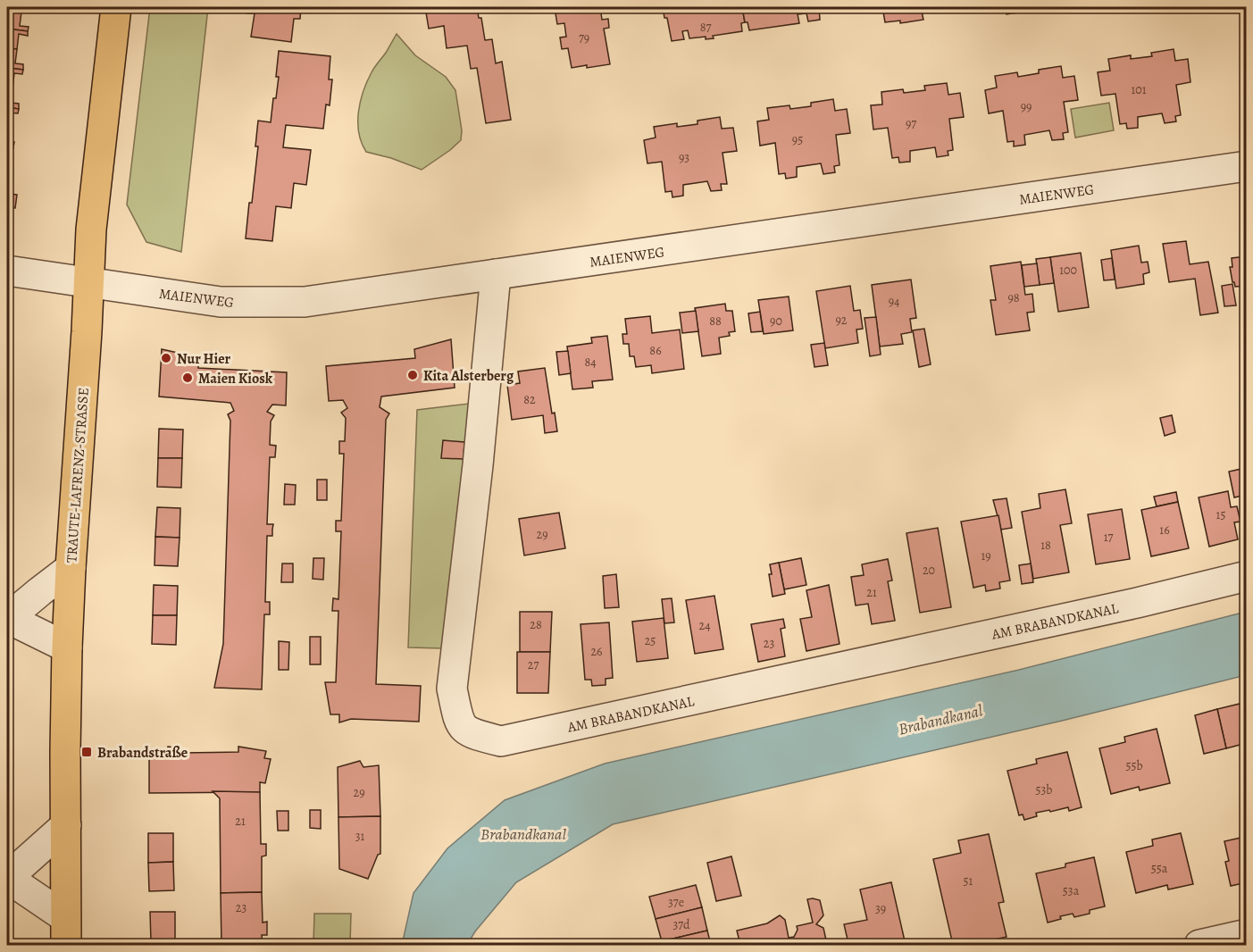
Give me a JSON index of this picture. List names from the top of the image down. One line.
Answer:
{"streets":{"main road":["TRAUTE-LAFRENZ-STRASSE"],"street":["MAIENWEG","AM BRABANDKANAL"]},"crossings":[["MAIENWEG","TRAUTE-LAFRENZ-STRASSE"],["MAIENWEG","AM BRABANDKANAL"]],"water":["Brabandkanal"],"places":{"other":["Nur Hier","Kita Alsterberg","Maien Kiosk"],"transit":["Brabandstraße"]},"house_numbers":["87","79","101","99","97","95","93","100","98","94","92","88","90","86","84","82","15","16","29","17","18","19","20","21","28","24","25","23","26","27","55b","53b","29","21","31","55a","51","53a","37e","23","39","37d"]}
